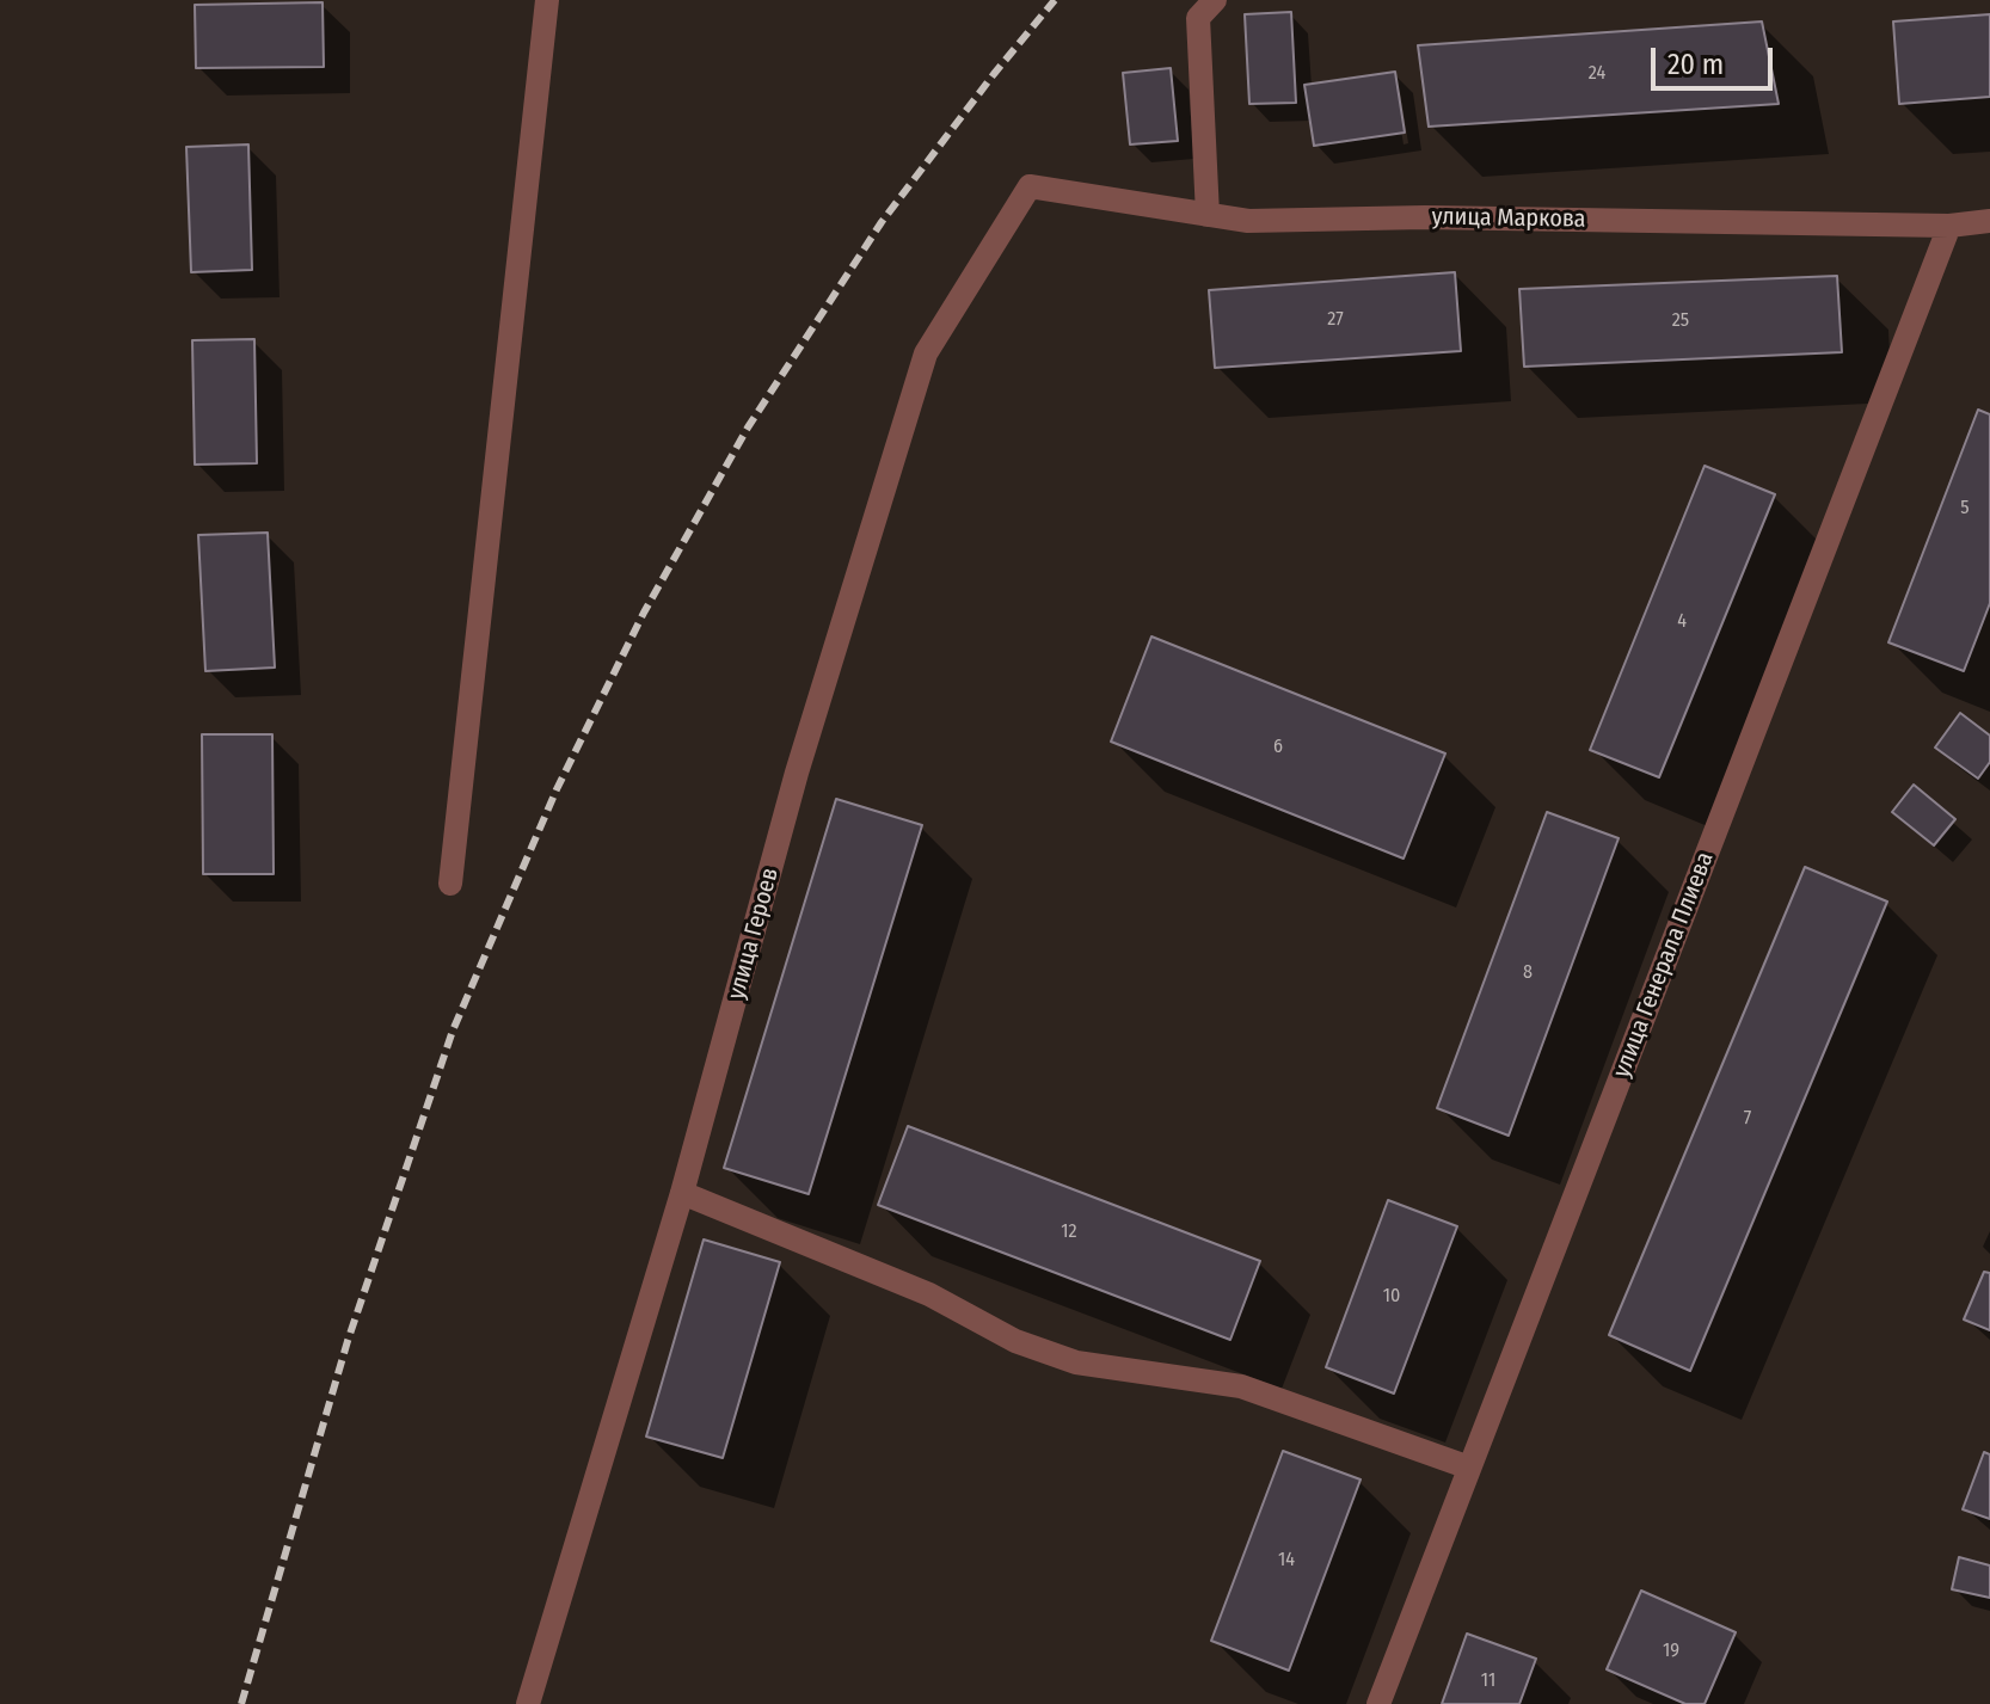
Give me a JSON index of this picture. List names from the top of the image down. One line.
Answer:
{"streets":{"street":["улица Маркова","улица Героев","улица Генерала Плиева"]},"crossings":[["улица Маркова","улица Героев"],["улица Маркова","улица Генерала Плиева"]],"house_numbers":["24","27","25","5","4","6","8","7","12","10","14","19","11"],"scale_bar":"20 m"}
